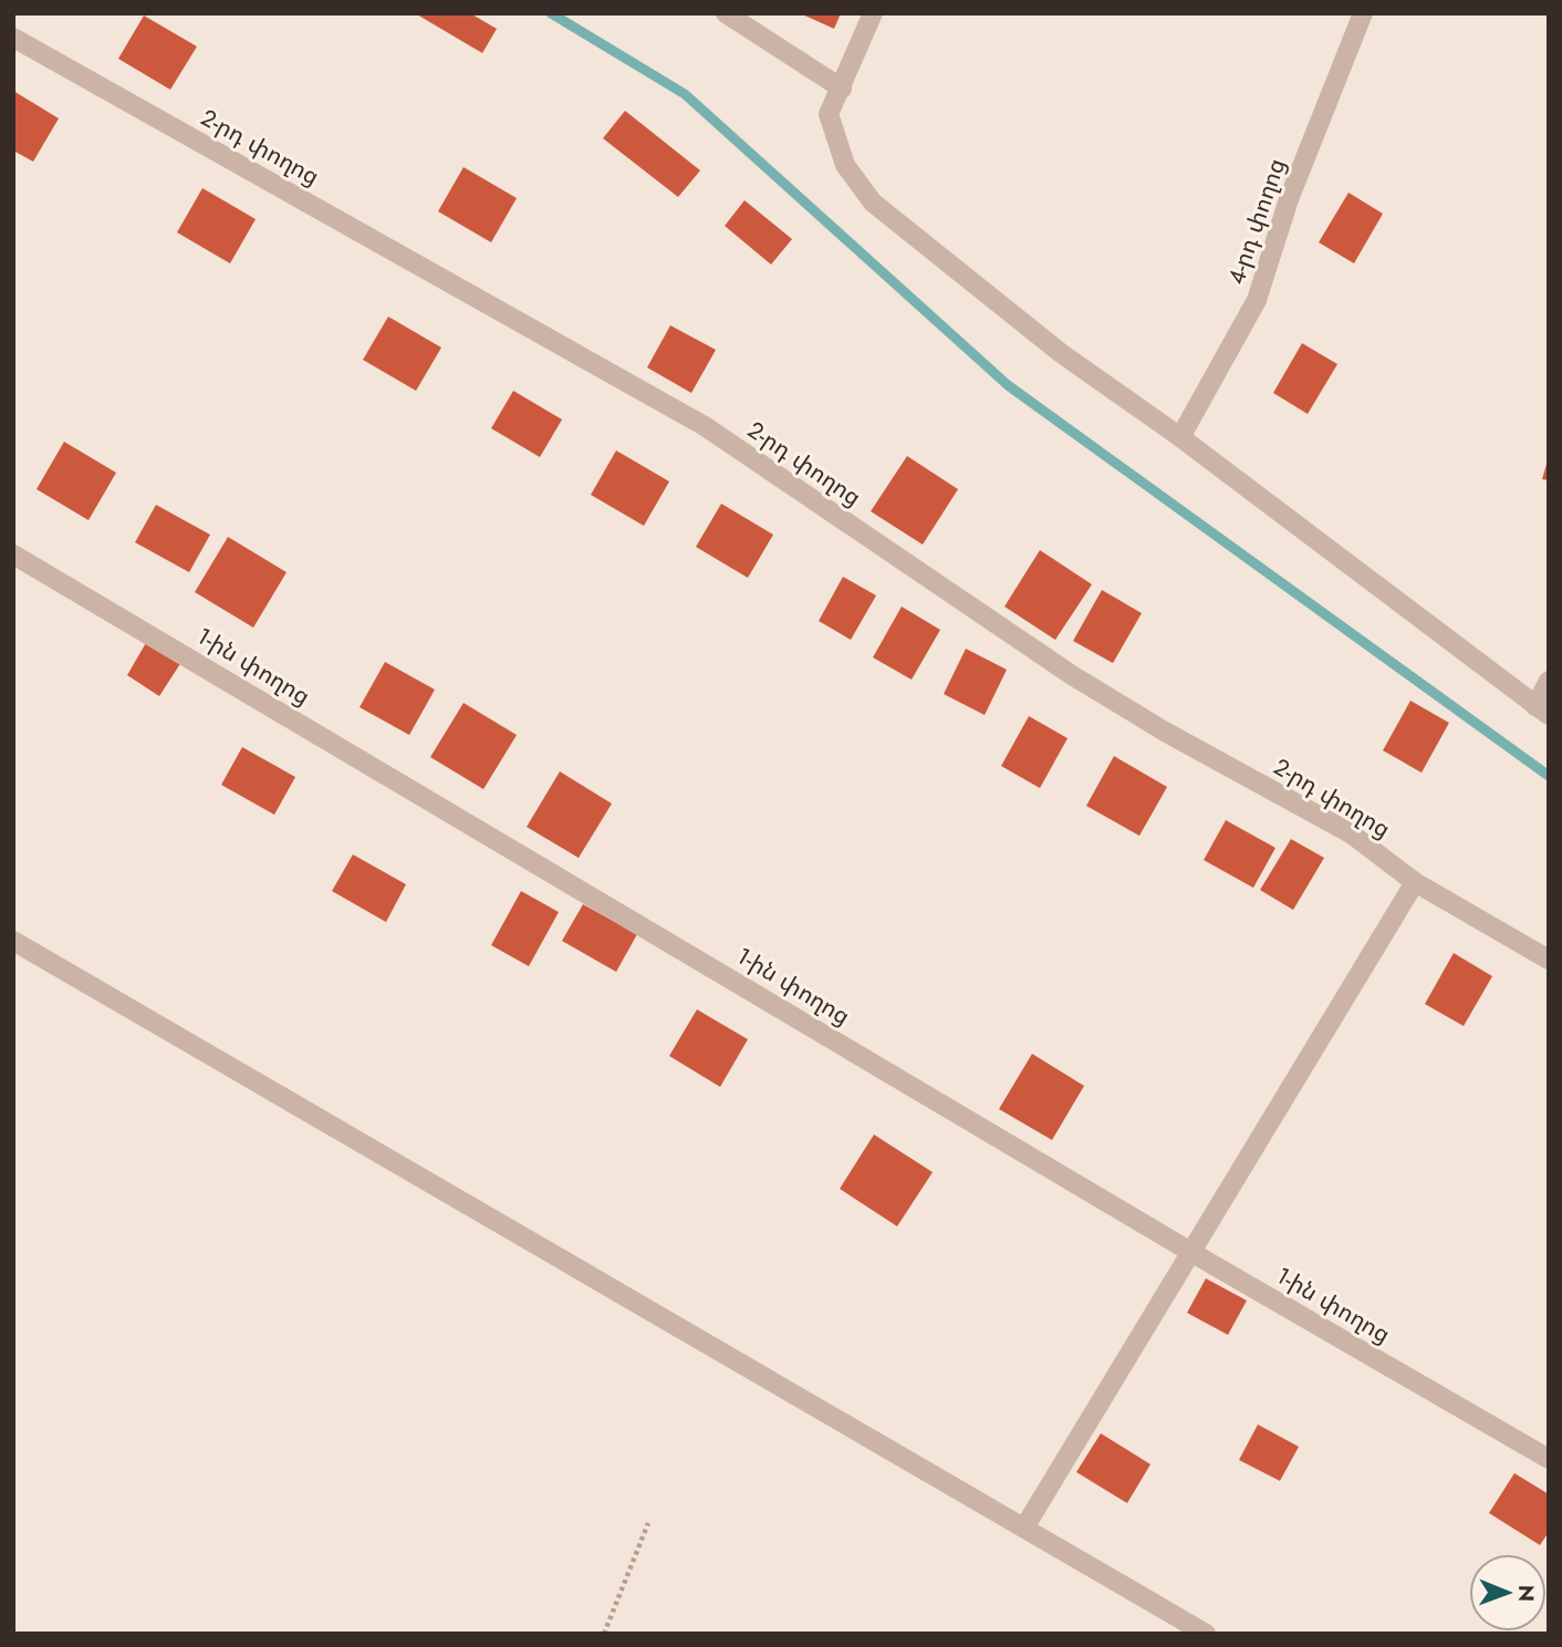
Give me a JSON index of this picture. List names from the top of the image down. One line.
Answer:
{"streets":{"street":["2-րդ փողոց","4-րդ փողոց","1-ին փողոց"]},"north":"right"}
